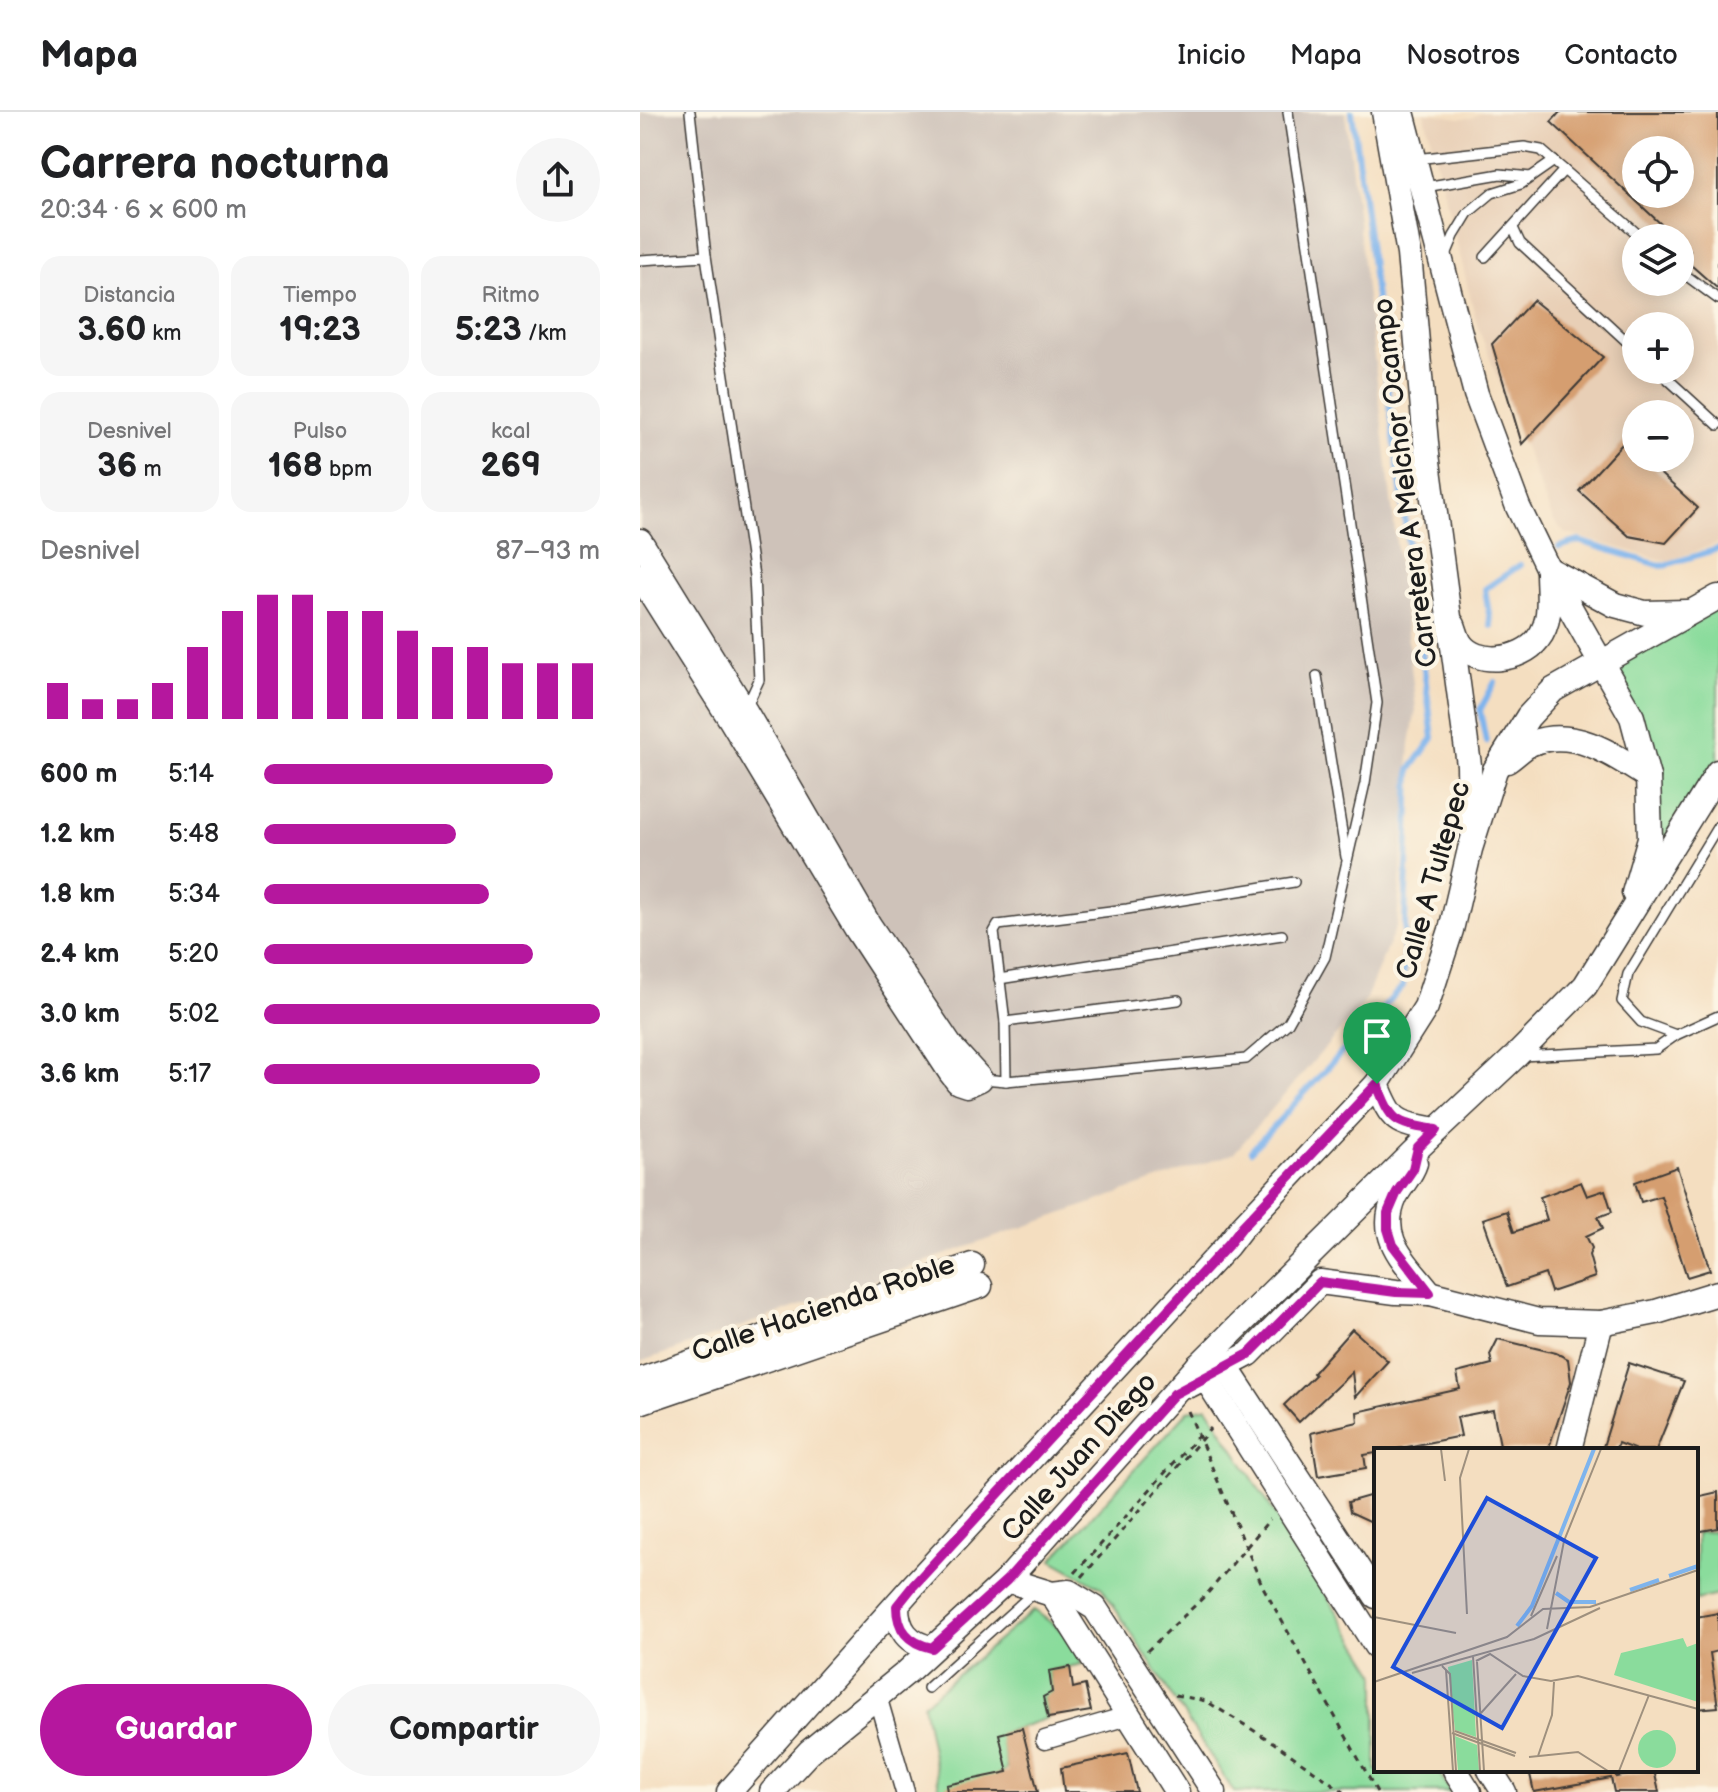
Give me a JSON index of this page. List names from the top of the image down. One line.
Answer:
{"streets":{"main road":["Carretera A Melchor Ocampo","Calle A Tultepec","Calle Hacienda Roble","Calle Juan Diego"]},"crossings":[["Carretera A Melchor Ocampo","Calle A Tultepec"],["Calle A Tultepec","Calle Juan Diego"]],"page":{"header":"Mapa","nav":["Inicio","Mapa","Nosotros","Contacto"],"heading":["Carrera nocturna","20:34 · 6 × 600 m"],"map_buttons":["+","−"],"stats":[["Distancia","3.60 km"],["Tiempo","19:23"],["Ritmo","5:23 /km"],["Desnivel","36 m"],["Pulso","168 bpm"],["kcal","269"]],"chart":["Desnivel","87–93 m"],"list":[{"name":"600 m","note":"5:14"},{"name":"1.2 km","note":"5:48"},{"name":"1.8 km","note":"5:34"},{"name":"2.4 km","note":"5:20"},{"name":"3.0 km","note":"5:02"},{"name":"3.6 km","note":"5:17"}],"buttons":["Guardar","Compartir"]}}
